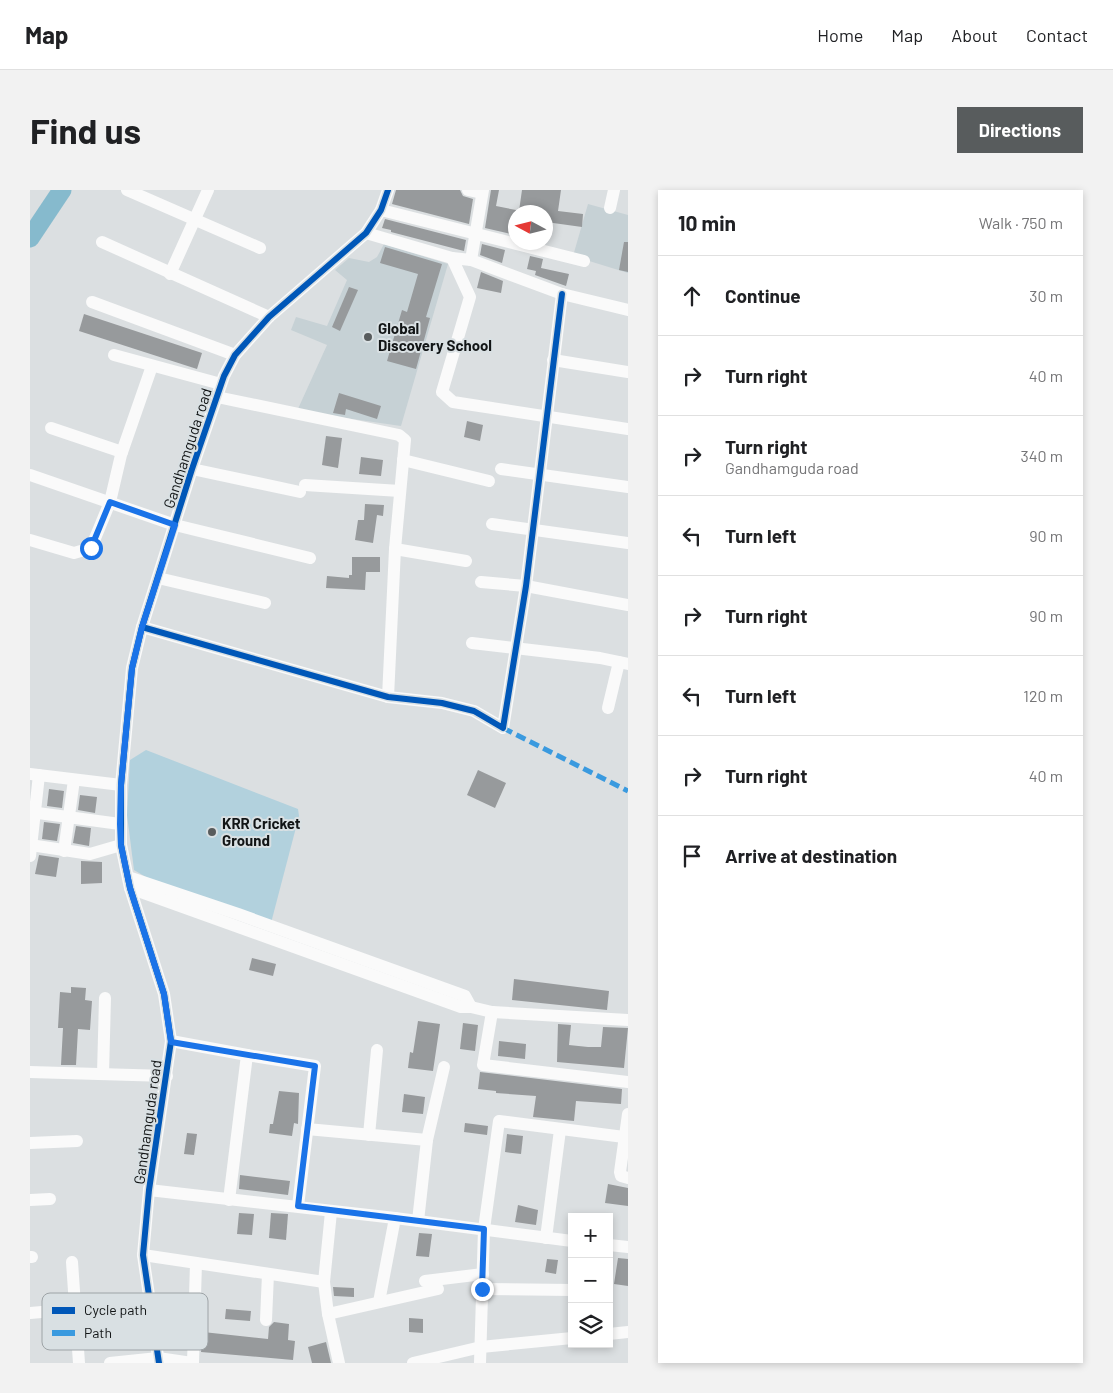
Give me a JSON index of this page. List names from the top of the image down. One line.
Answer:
{"streets":{"street":["Gandhamguda road"]},"places":["Global Discovery School","KRR Cricket Ground"],"legend":["Cycle path","Path"],"north":"left","page":{"header":"Map","nav":["Home","Map","About","Contact"],"buttons":"Directions","title":"Find us","heading":["10 min","Walk · 750 m"],"list":[["Continue","30 m"],["Turn right","40 m"],["Turn right","Gandhamguda road","340 m"],["Turn left","90 m"],["Turn right","90 m"],["Turn left","120 m"],["Turn right","40 m"],"Arrive at destination"],"map_buttons":["+","−"]}}
